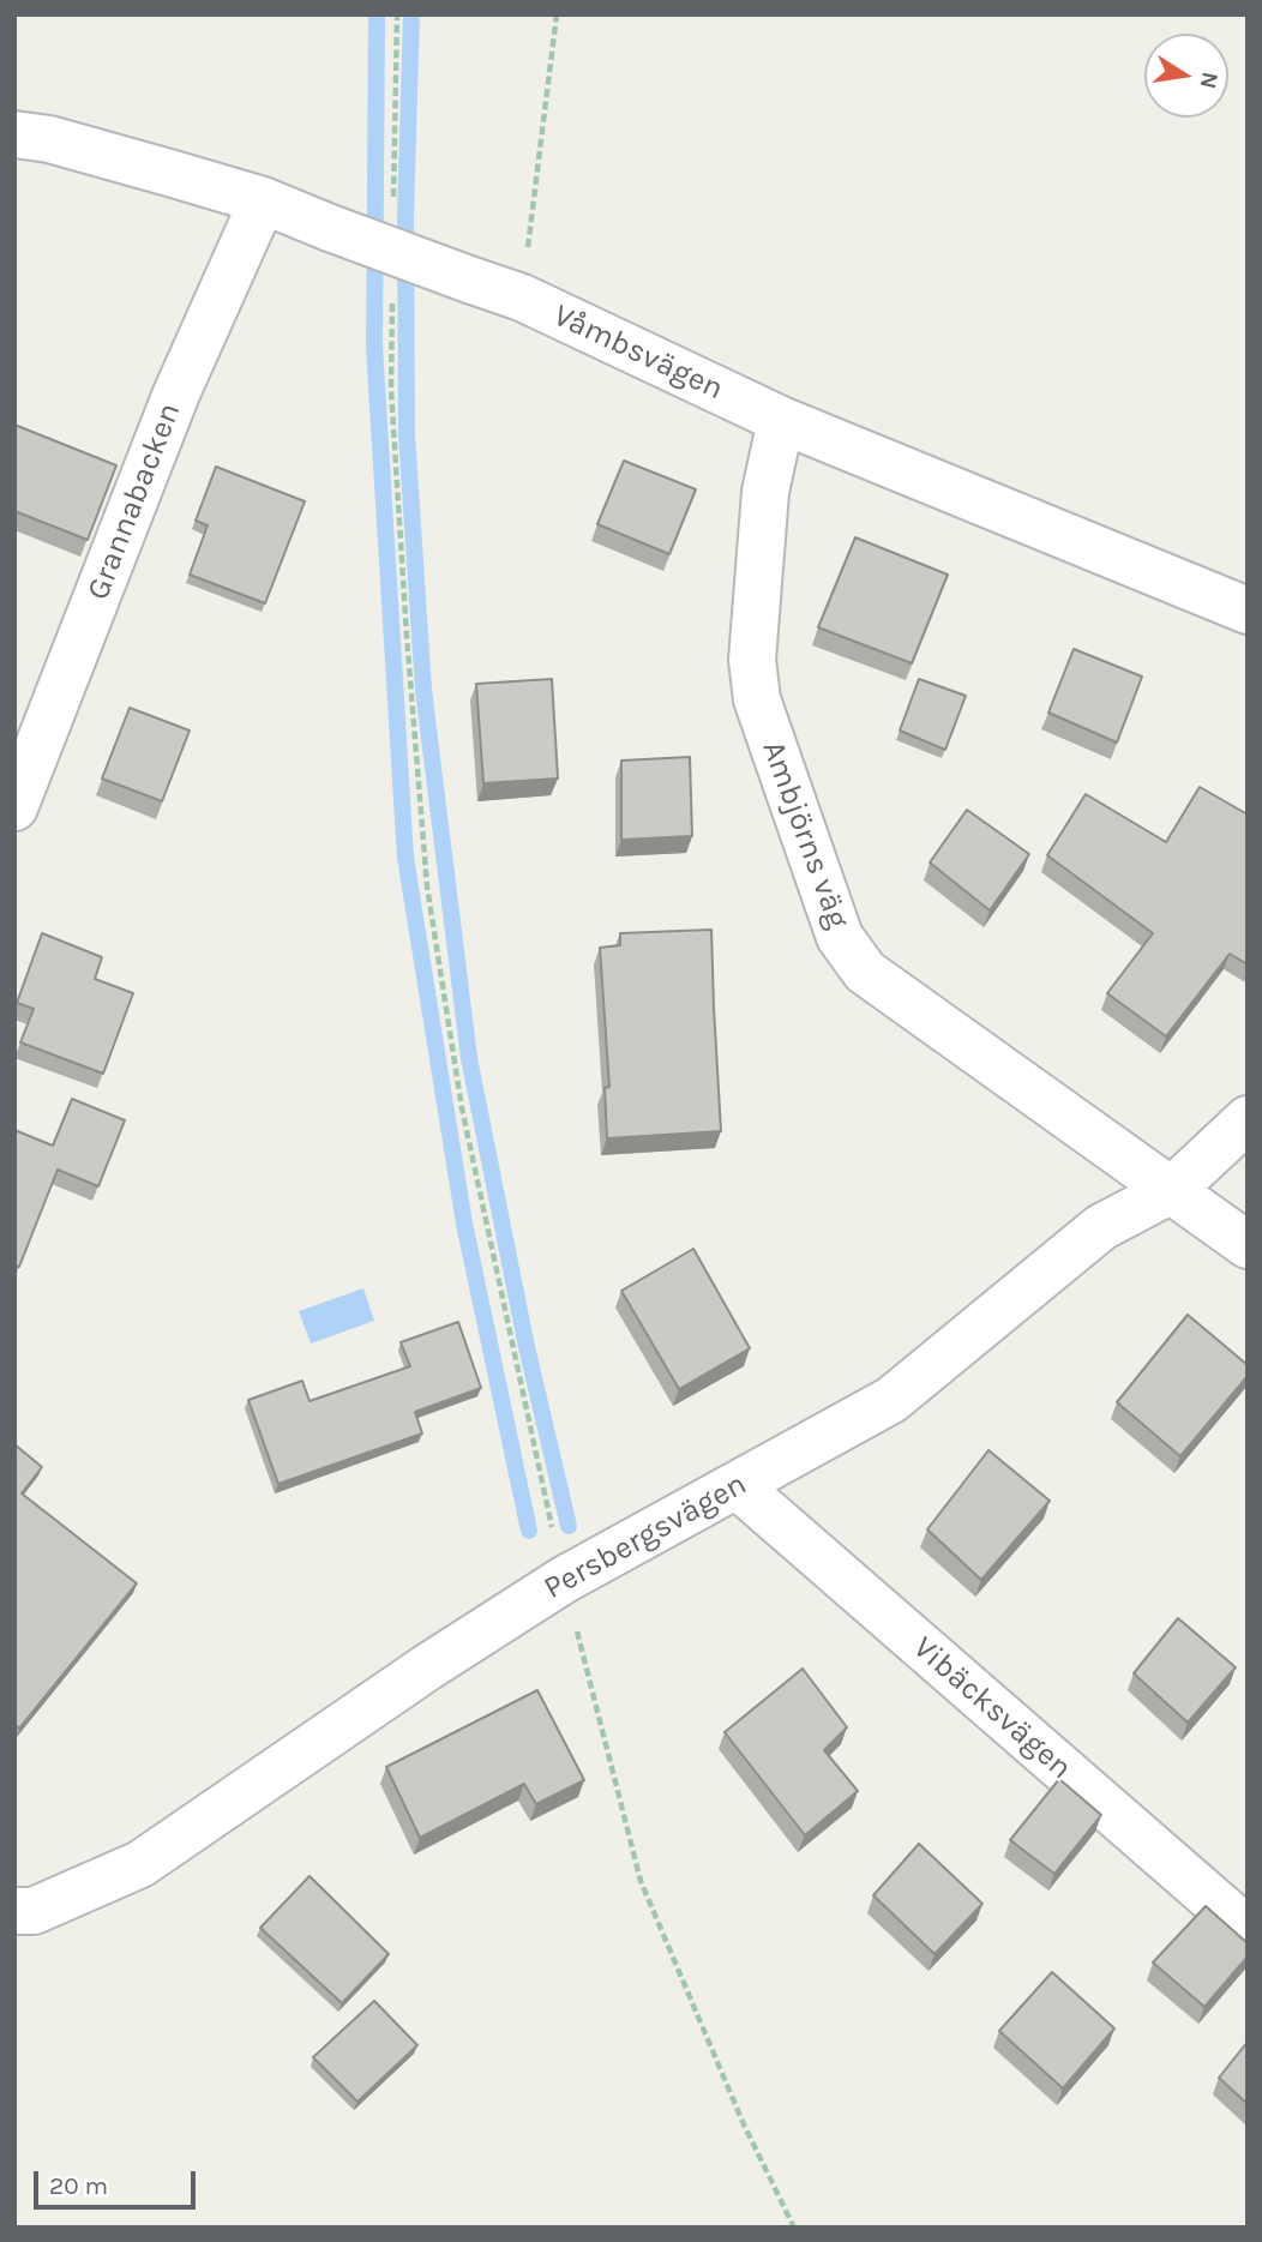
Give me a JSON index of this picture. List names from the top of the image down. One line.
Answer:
{"streets":{"street":["Våmbsvägen","Grannabacken","Ambjörns väg","Persbergsvägen","Vibäcksvägen"]},"crossings":[["Våmbsvägen","Grannabacken"],["Våmbsvägen","Ambjörns väg"],["Ambjörns väg","Persbergsvägen"],["Persbergsvägen","Vibäcksvägen"]],"scale_bar":"20 m","north":"right"}
